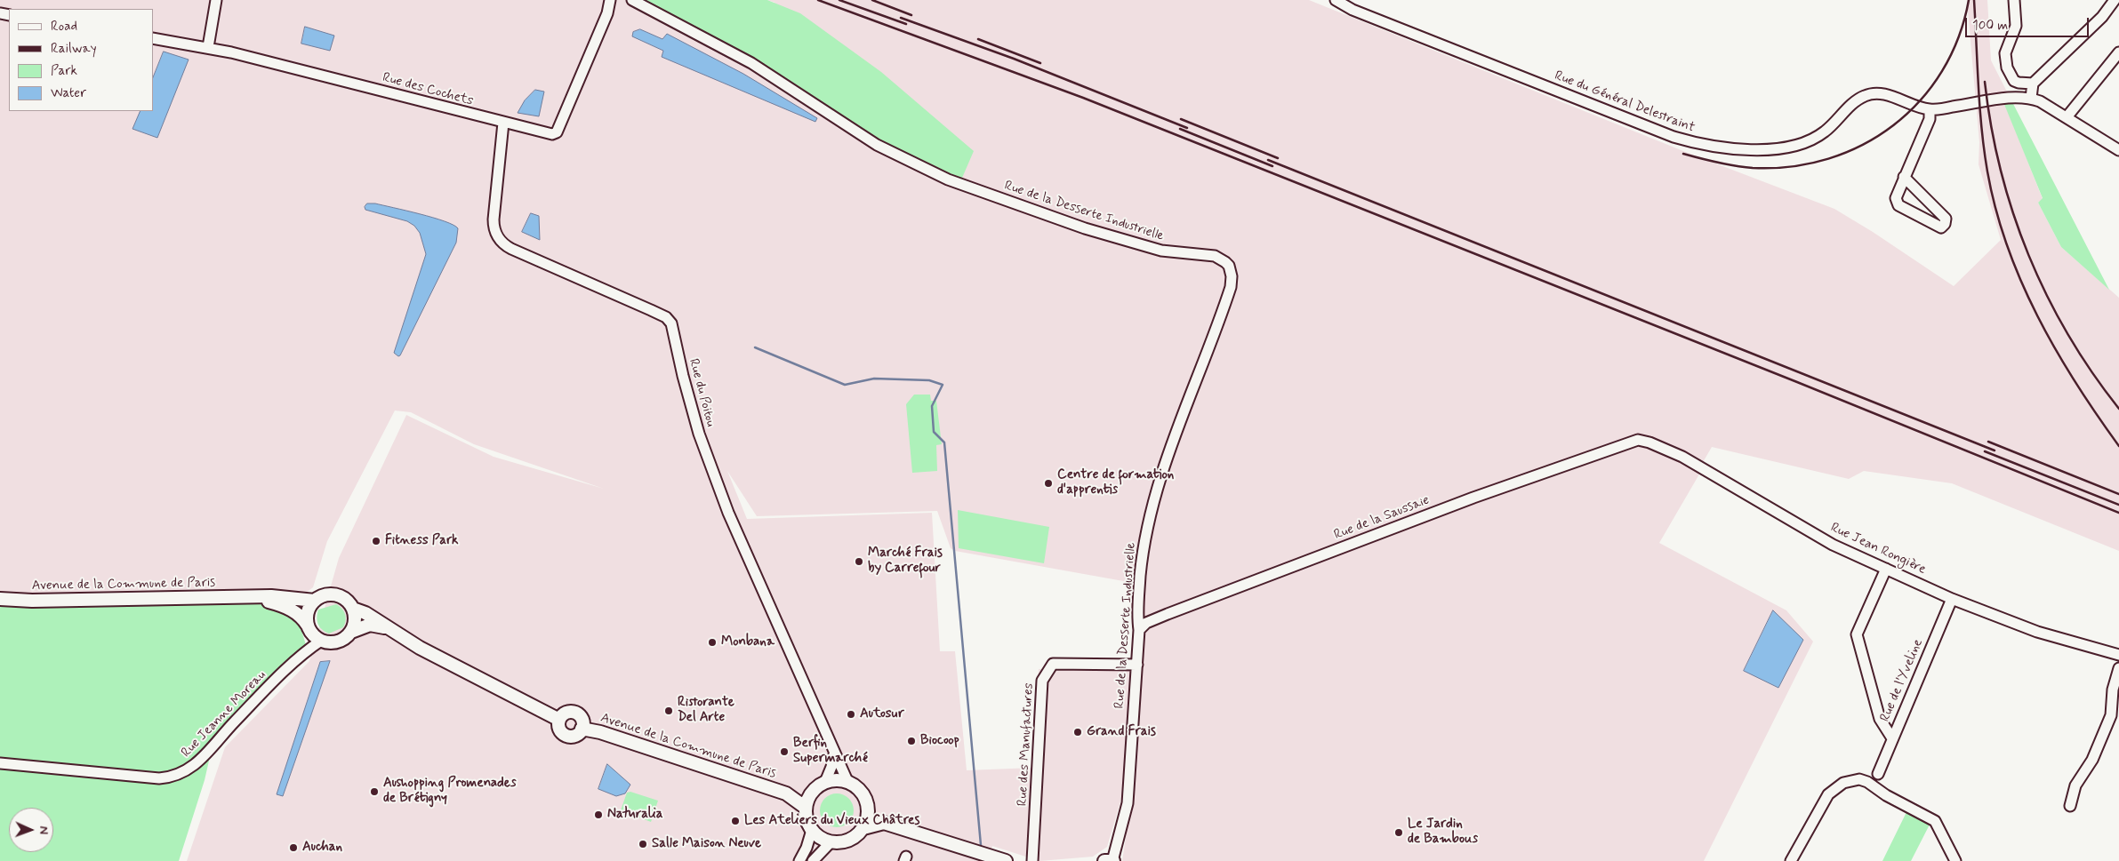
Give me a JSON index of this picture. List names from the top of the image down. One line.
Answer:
{"streets":{"street":["Rue des Cochets","Rue du Général Delestraint","Rue de la Desserte Industrielle","Rue du Poitou","Rue de la Saussaie","Rue Jean Rongière","Avenue de la Commune de Paris","Rue de l'Yveline","Rue Jeanne Moreau","Rue des Manufactures"]},"crossings":[["Rue des Cochets","Rue du Poitou"],["Rue de la Desserte Industrielle","Rue de la Saussaie"],["Rue de la Desserte Industrielle","Rue des Manufactures"],["Rue du Poitou","Avenue de la Commune de Paris"],["Rue de la Saussaie","Rue Jean Rongière"],["Rue Jean Rongière","Rue de l'Yveline"],["Avenue de la Commune de Paris","Rue Jeanne Moreau"]],"places":["Centre de formation d'apprentis","Fitness Park","Marché Frais by Carrefour","Monbana","Ristorante Del Arte","Autosur","Grand Frais","Biocoop","Berfin Supermarché","Aushopping Promenades de Brétigny","Naturalia","Les Ateliers du Vieux Châtres","Le Jardin de Bambous","Salle Maison Neuve","Auchan"],"legend":["Road","Railway","Park","Water"],"scale_bar":"100 m","north":"right"}
